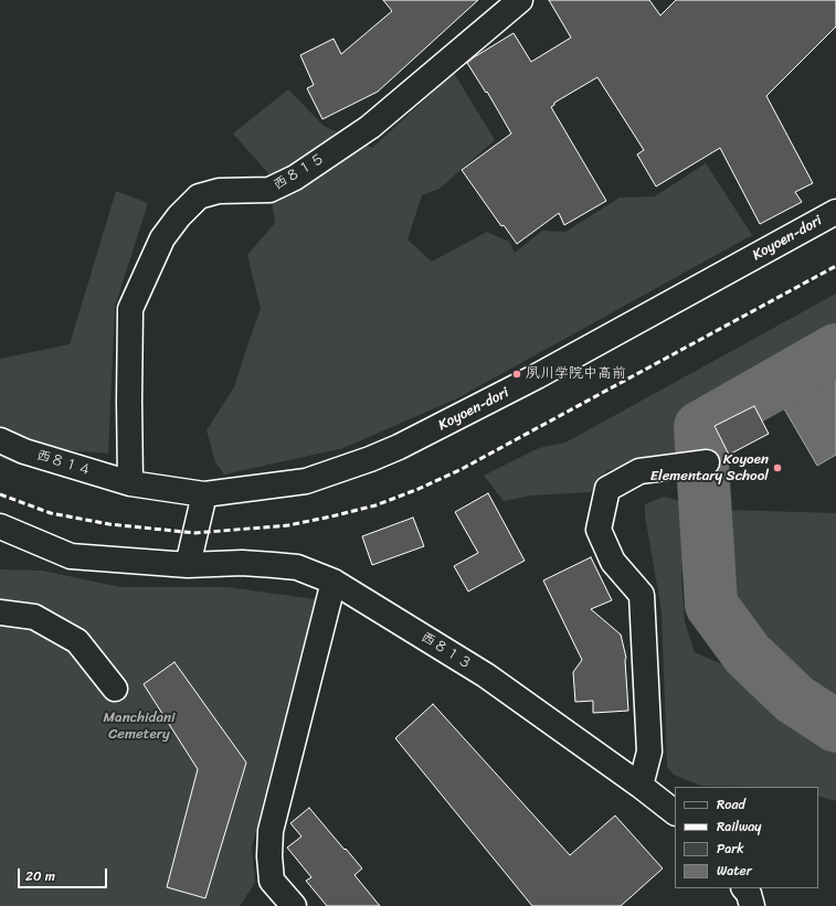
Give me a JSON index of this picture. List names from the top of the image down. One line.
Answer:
{"streets":{"street":["西８１５","Koyoen-dori","西８１４","西８１３"]},"crossings":[["西８１５","Koyoen-dori"],["西８１５","西８１４"],["Koyoen-dori","西８１４"]],"parks":["Manchidani Cemetery"],"places":["夙川学院中高前","Koyoen Elementary School"],"legend":["Road","Railway","Park","Water"],"scale_bar":"20 m"}
